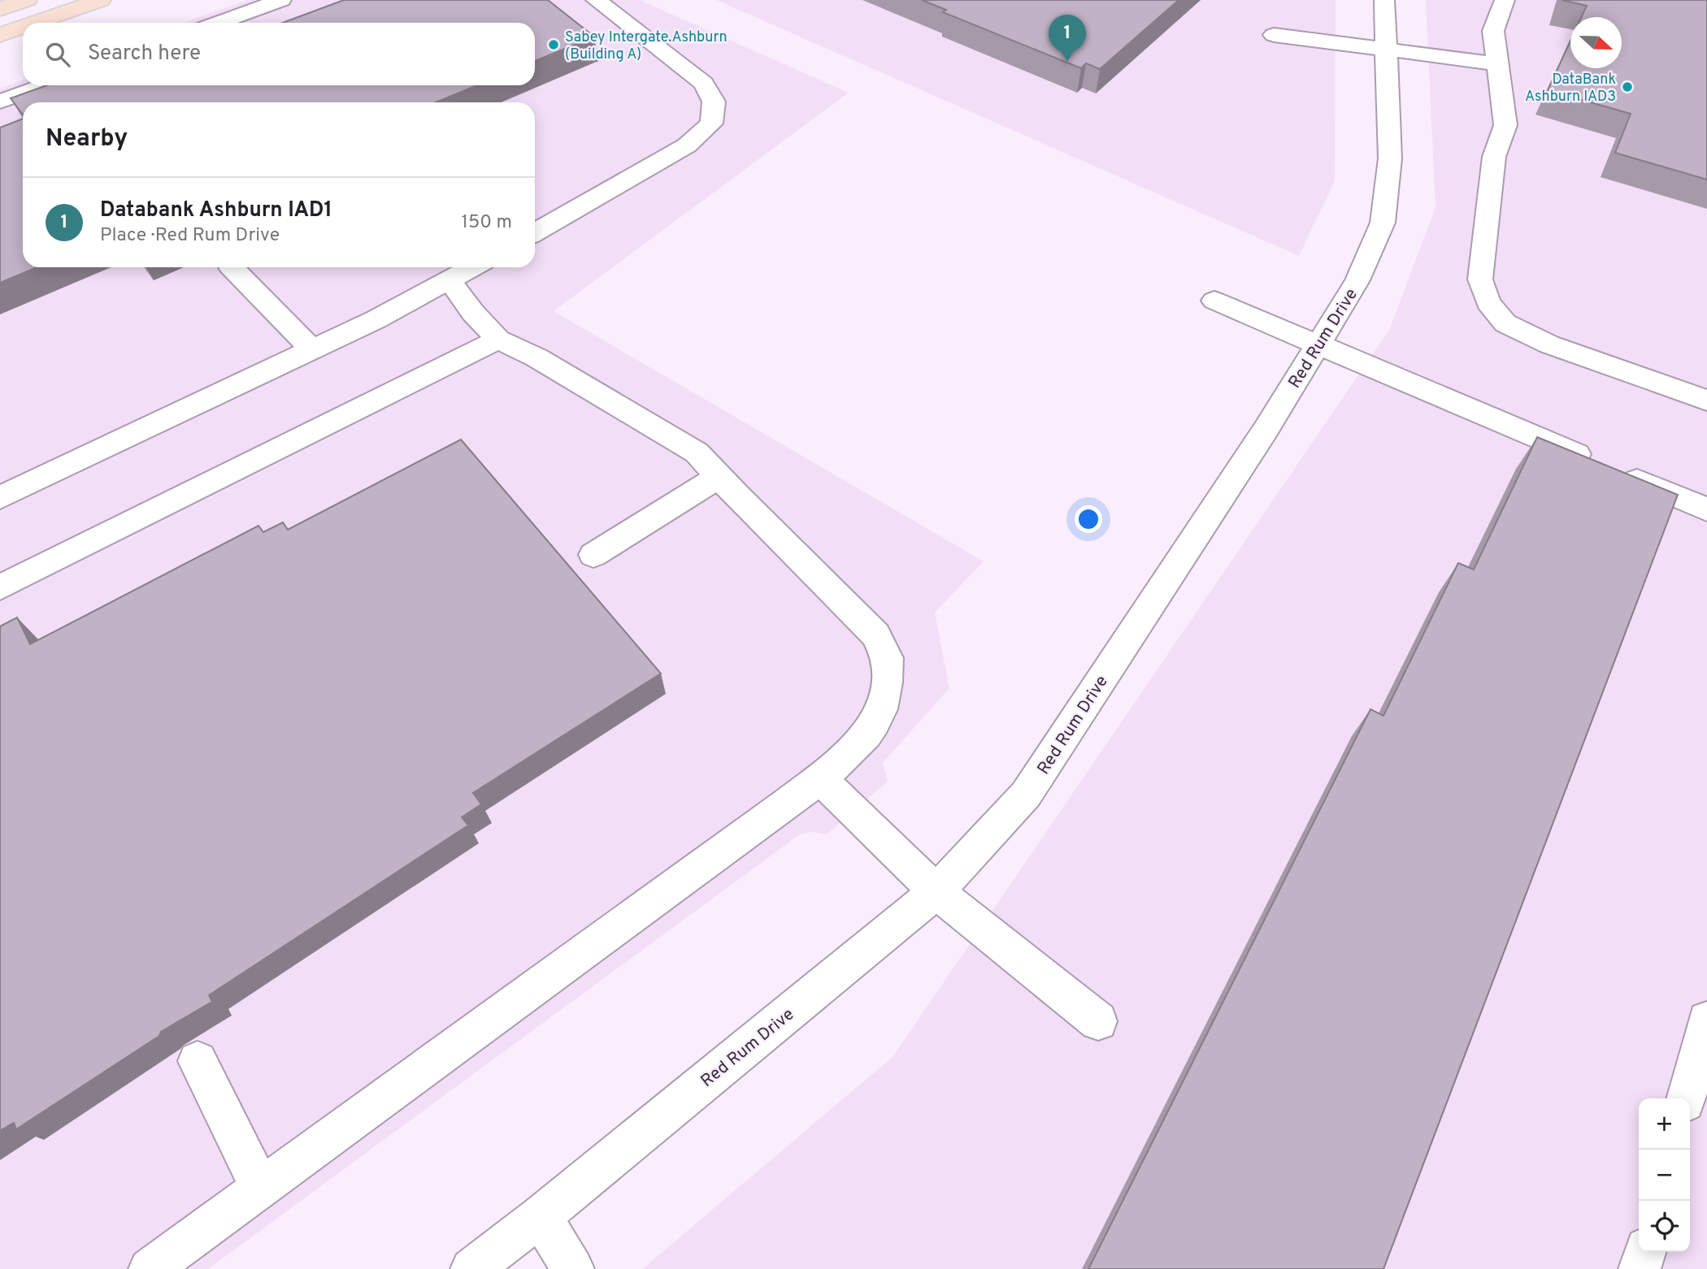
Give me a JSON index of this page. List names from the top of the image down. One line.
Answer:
{"streets":{"street":["Red Rum Drive"]},"places":["Sabey Intergate.Ashburn (Building A)","DataBank Ashburn IAD3"],"north":"right","page":{"pins":"1","search":"Search here","heading":"Nearby","list":[{"mark":"1","name":"Databank Ashburn IAD1","note":"Place · Red Rum Drive","value":"150 m"}],"map_buttons":["+","−"]}}
